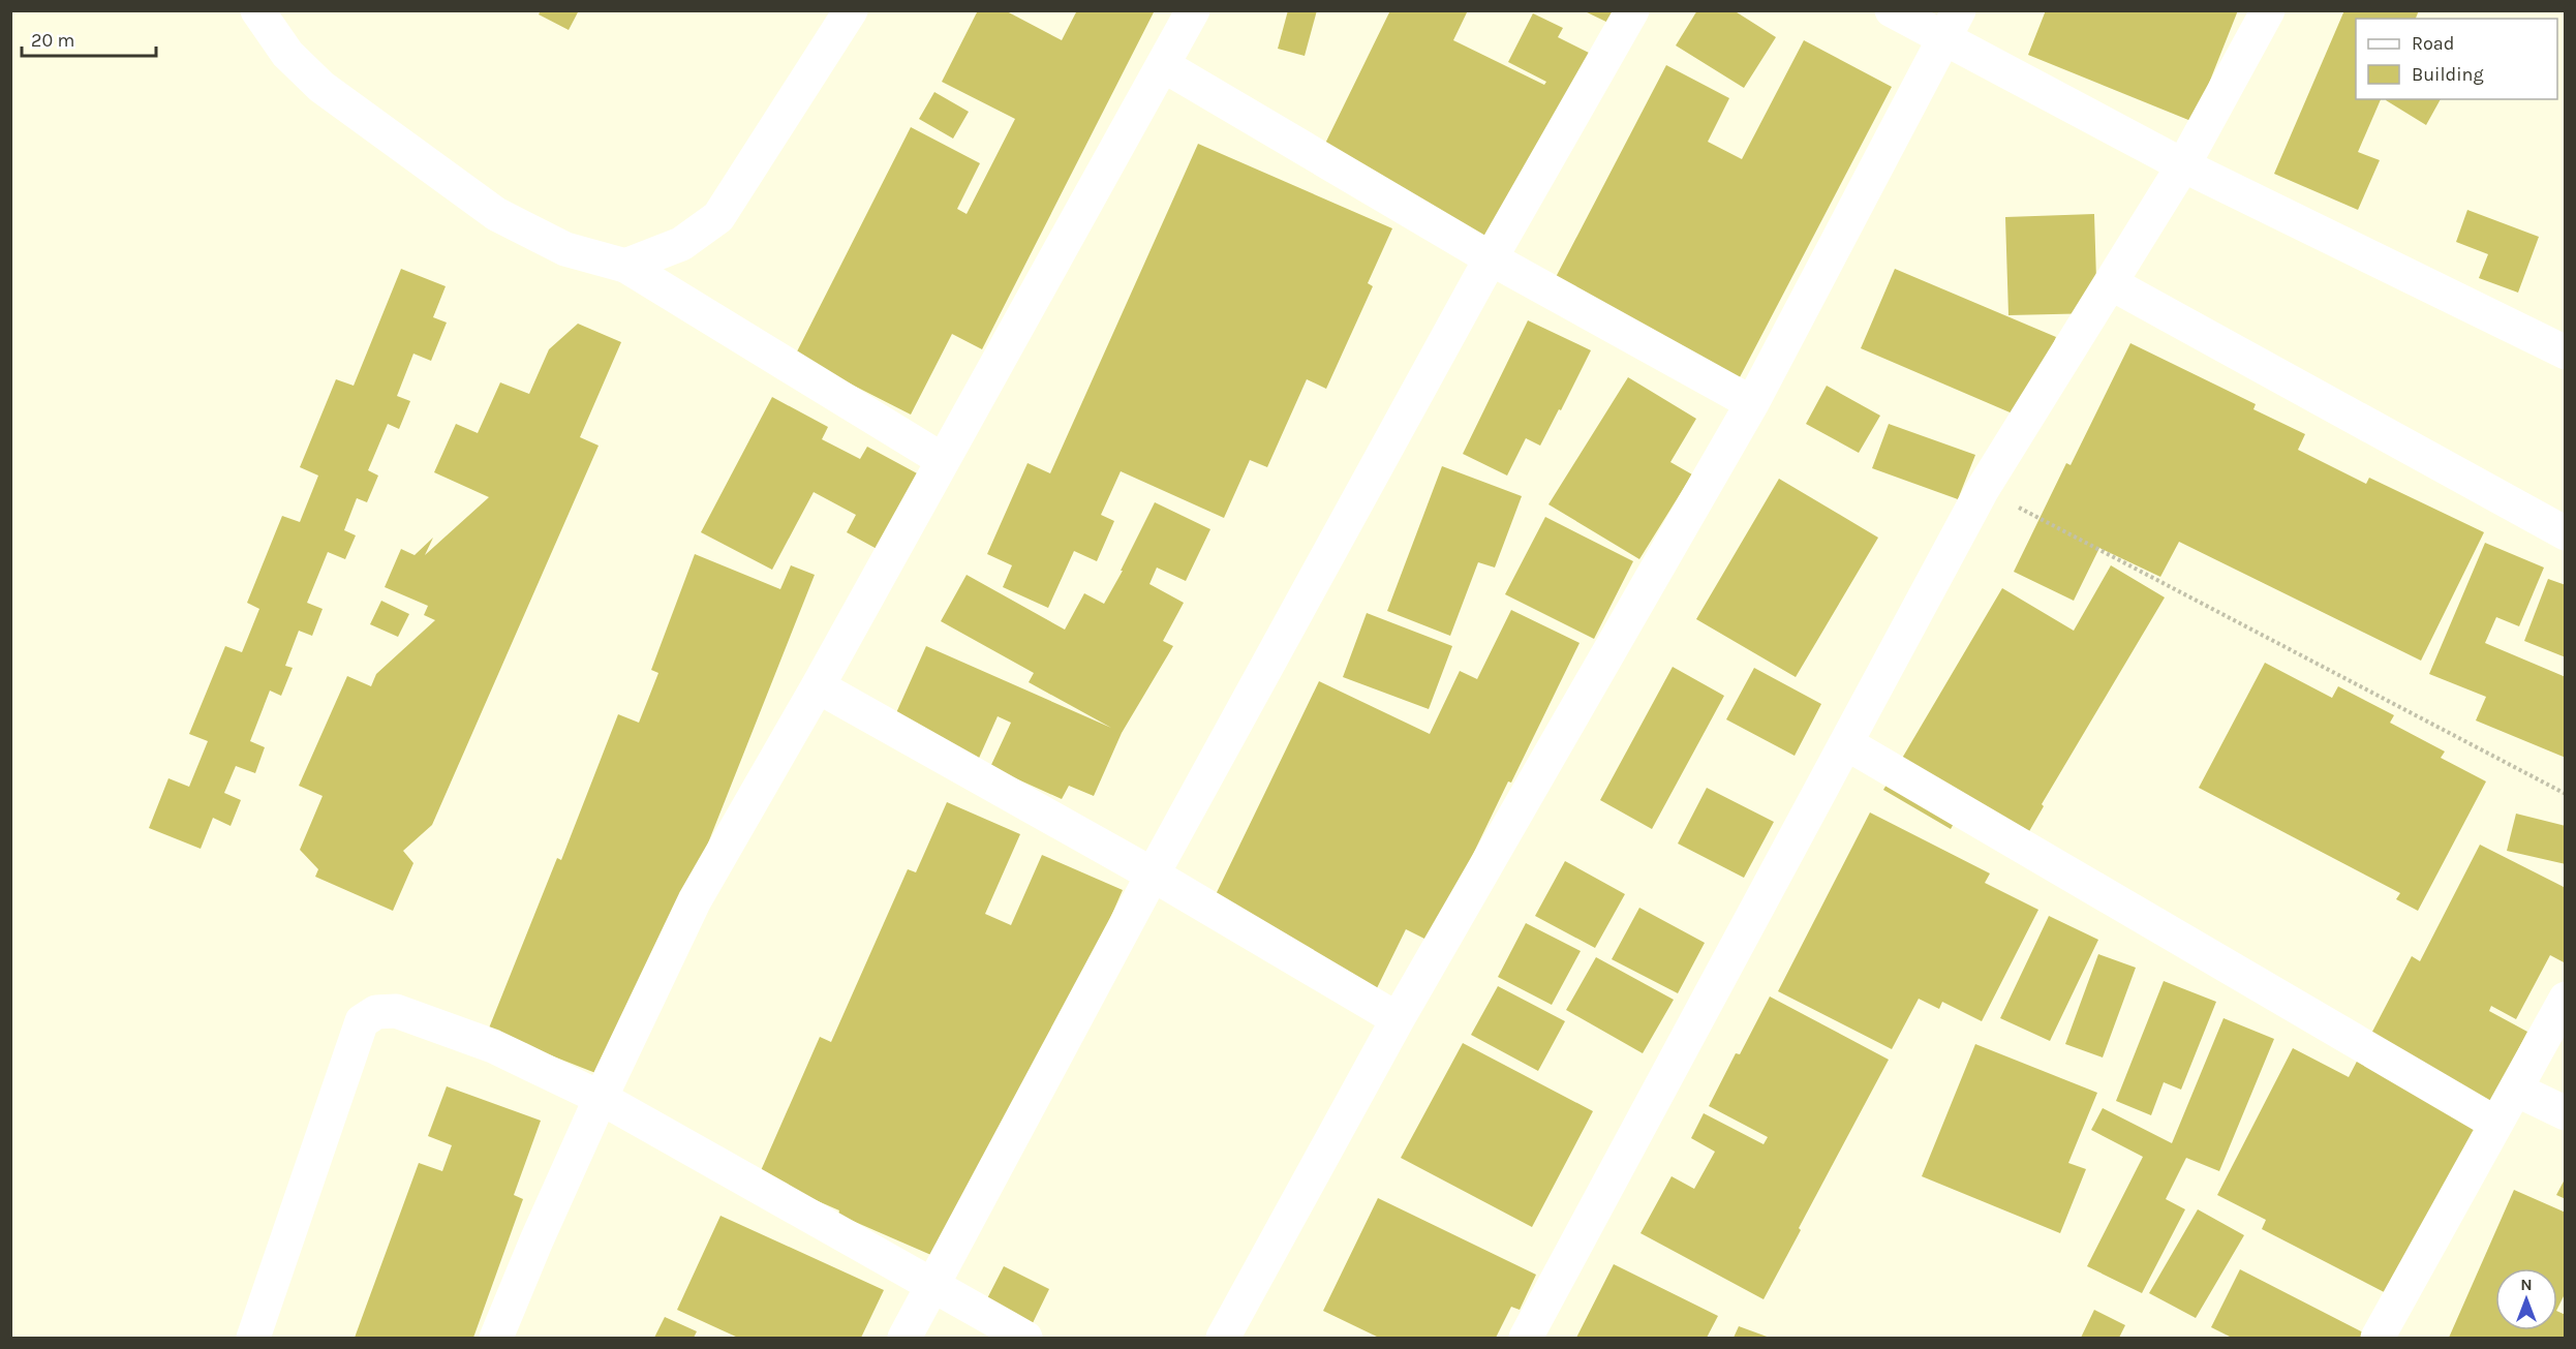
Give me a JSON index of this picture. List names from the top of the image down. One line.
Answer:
{"legend":["Road","Building"],"scale_bar":"20 m","north":"top"}
